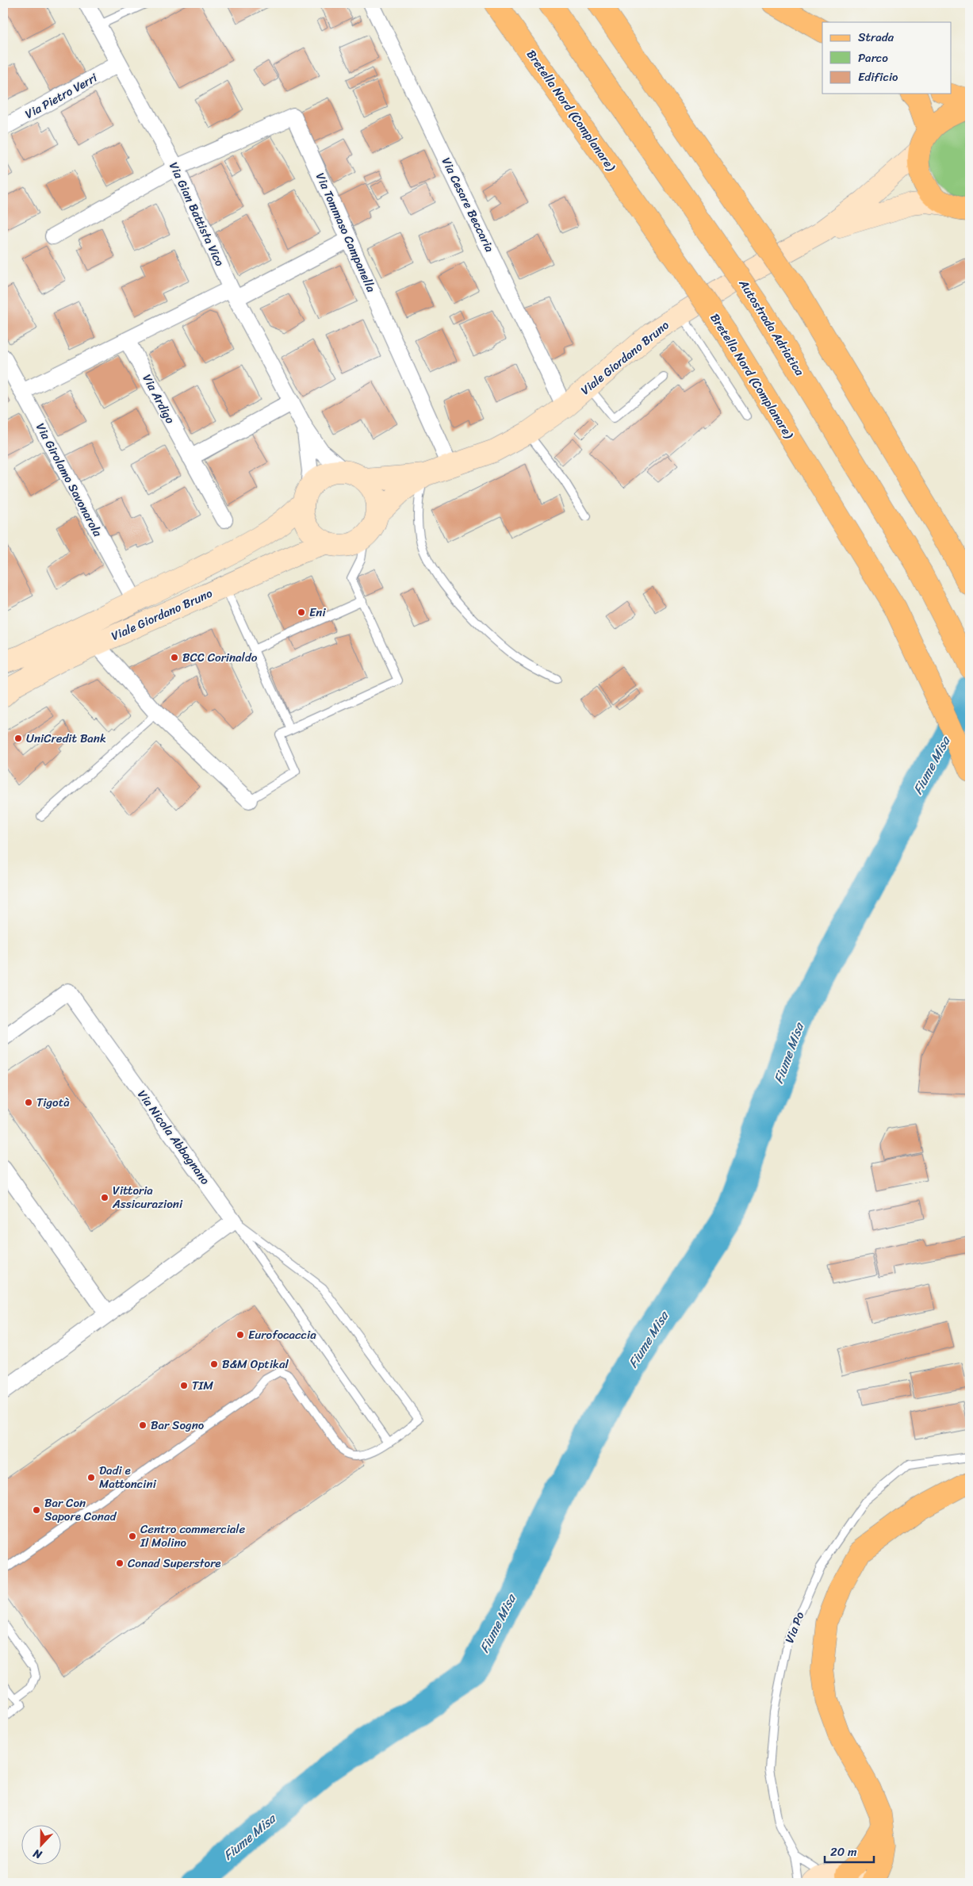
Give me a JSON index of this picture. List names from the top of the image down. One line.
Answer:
{"streets":{"main road":["Bretella Nord (Complanare)","Autostrada Adriatica","Viale Giordano Bruno"],"street":["Via Pietro Verri","Via Cesare Beccaria","Via Gian Battista Vico","Via Tommaso Campanella","Via Ardigo","Via Girolamo Savonarola","Via Nicola Abbagnano"],"lane":["Via Po"]},"crossings":[["Via Pietro Verri","Via Gian Battista Vico"],["Via Cesare Beccaria","Viale Giordano Bruno"],["Via Gian Battista Vico","Via Tommaso Campanella"],["Via Gian Battista Vico","Viale Giordano Bruno"],["Via Tommaso Campanella","Viale Giordano Bruno"],["Viale Giordano Bruno","Via Girolamo Savonarola"]],"water":["Fiume Misa"],"places":["Eni","BCC Corinaldo","UniCredit Bank","Tigotà","Vittoria Assicurazioni","Eurofocaccia","B&M Optikal","TIM","Bar Sogno","Dadi e Mattoncini","Bar Con Sapore Conad","Centro commerciale Il Molino","Conad Superstore"],"legend":["Strada","Parco","Edificio"],"scale_bar":"20 m","north":"bottom"}
